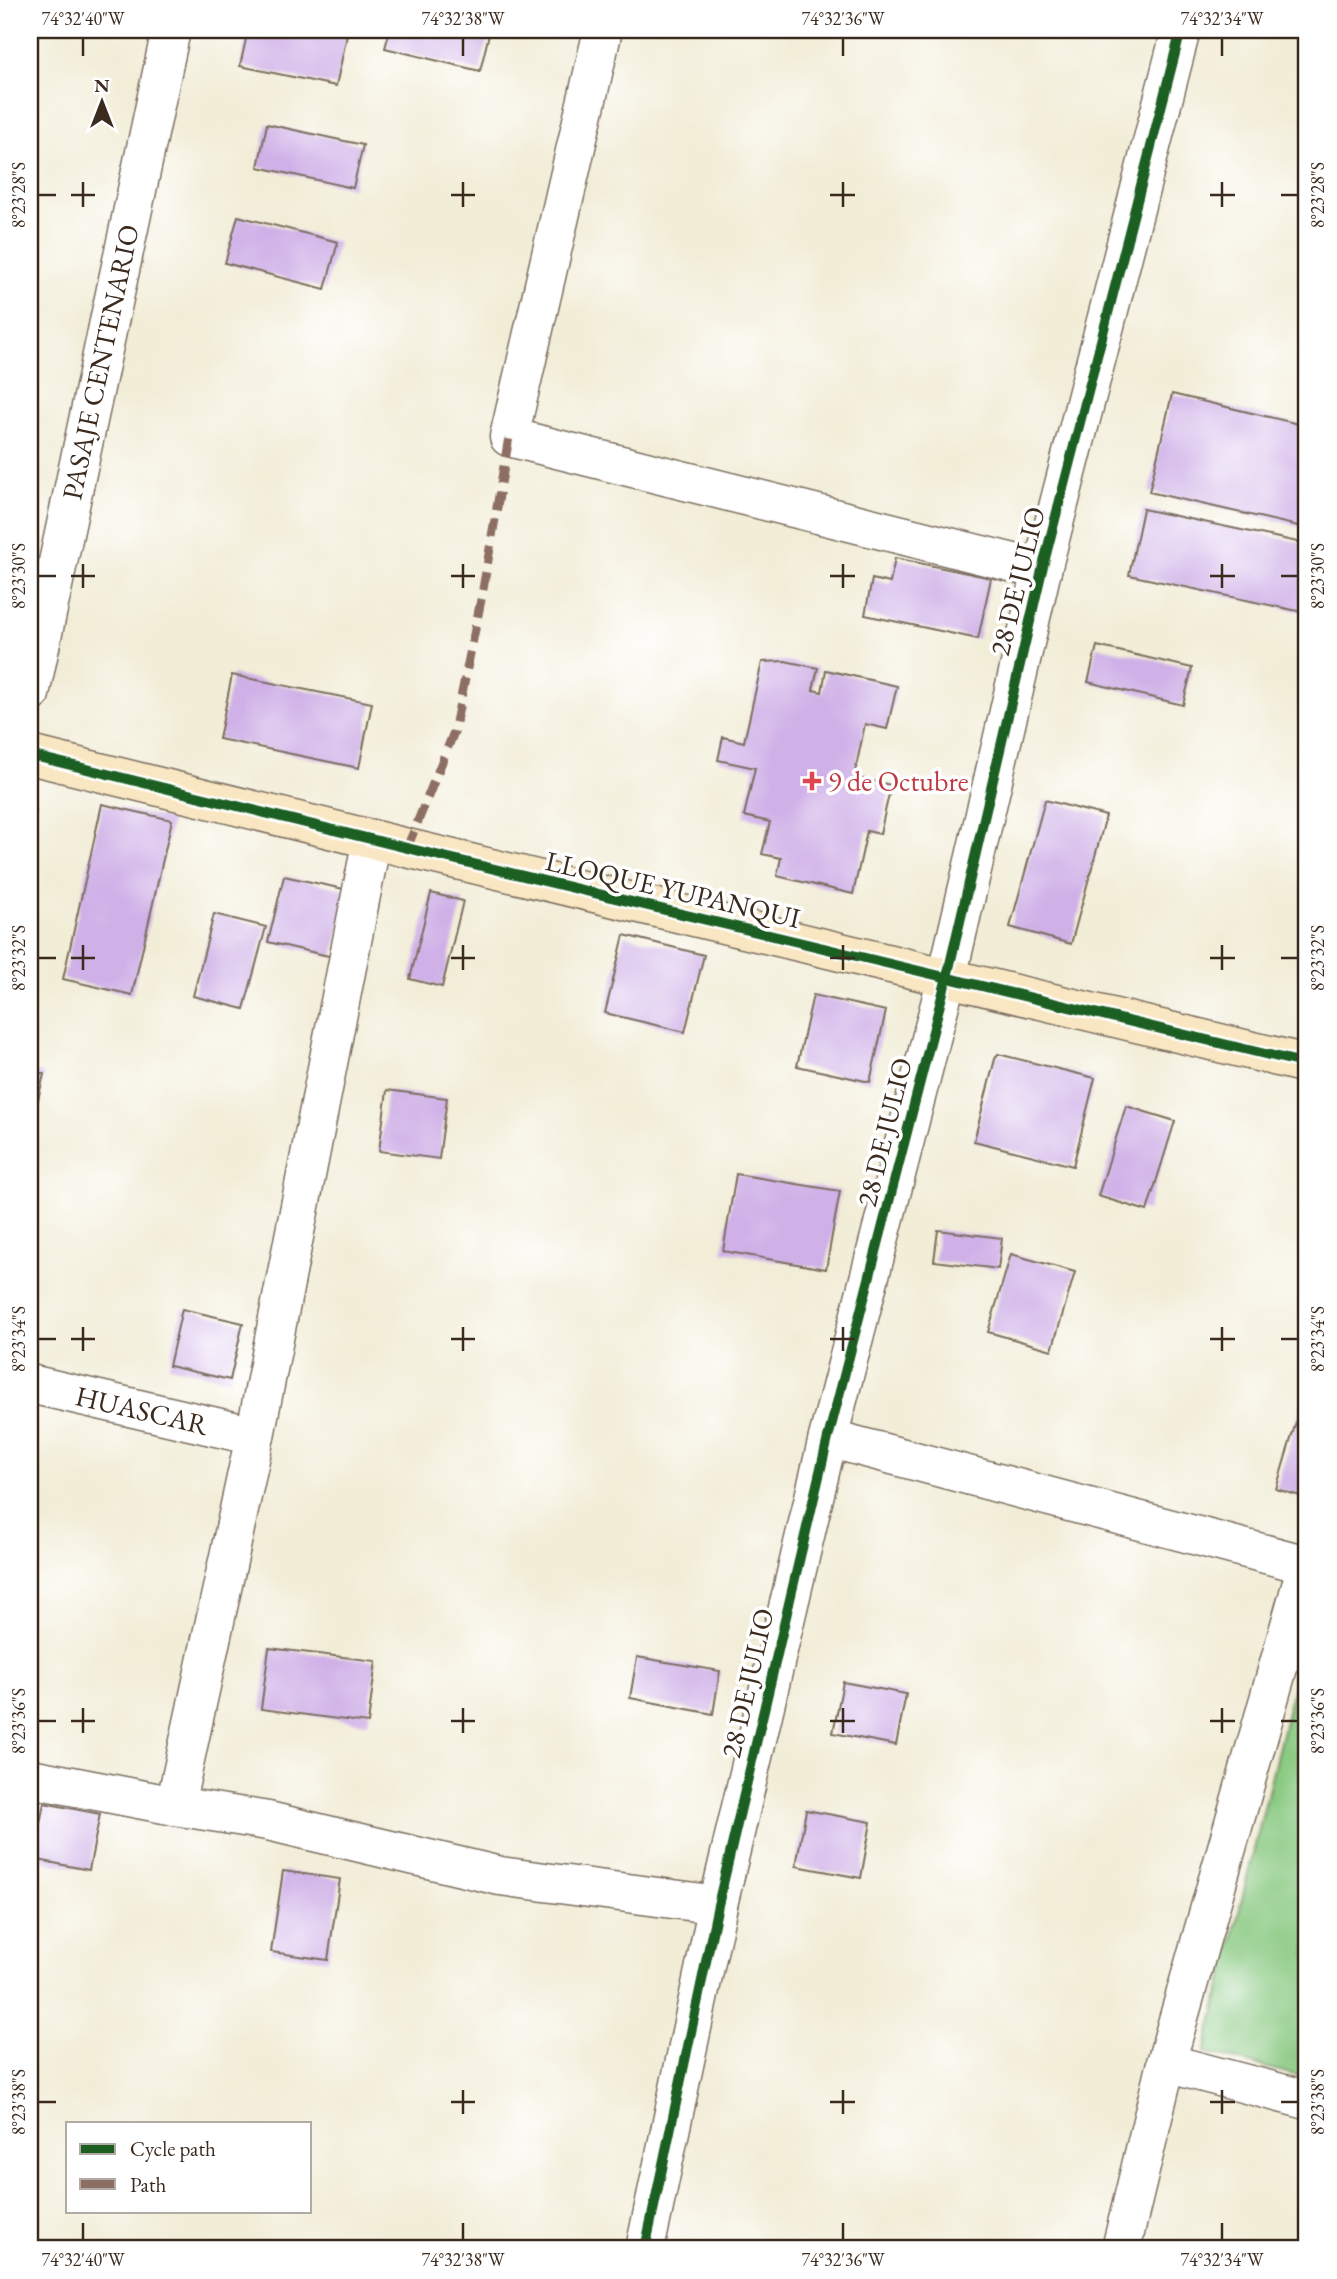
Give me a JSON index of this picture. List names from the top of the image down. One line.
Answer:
{"streets":{"street":["PASAJE CENTENARIO","28 DE JULIO","LLOQUE YUPANQUI","HUASCAR"]},"crossings":[["28 DE JULIO","LLOQUE YUPANQUI"]],"places":{"health":["9 de Octubre"]},"legend":["Cycle path","Path"],"north":"top","coordinates":["74°32'40\"W","74°32'38\"W","74°32'36\"W","74°32'34\"W","8°23'28\"S","8°23'30\"S","8°23'32\"S","8°23'34\"S","8°23'36\"S","8°23'38\"S"]}
